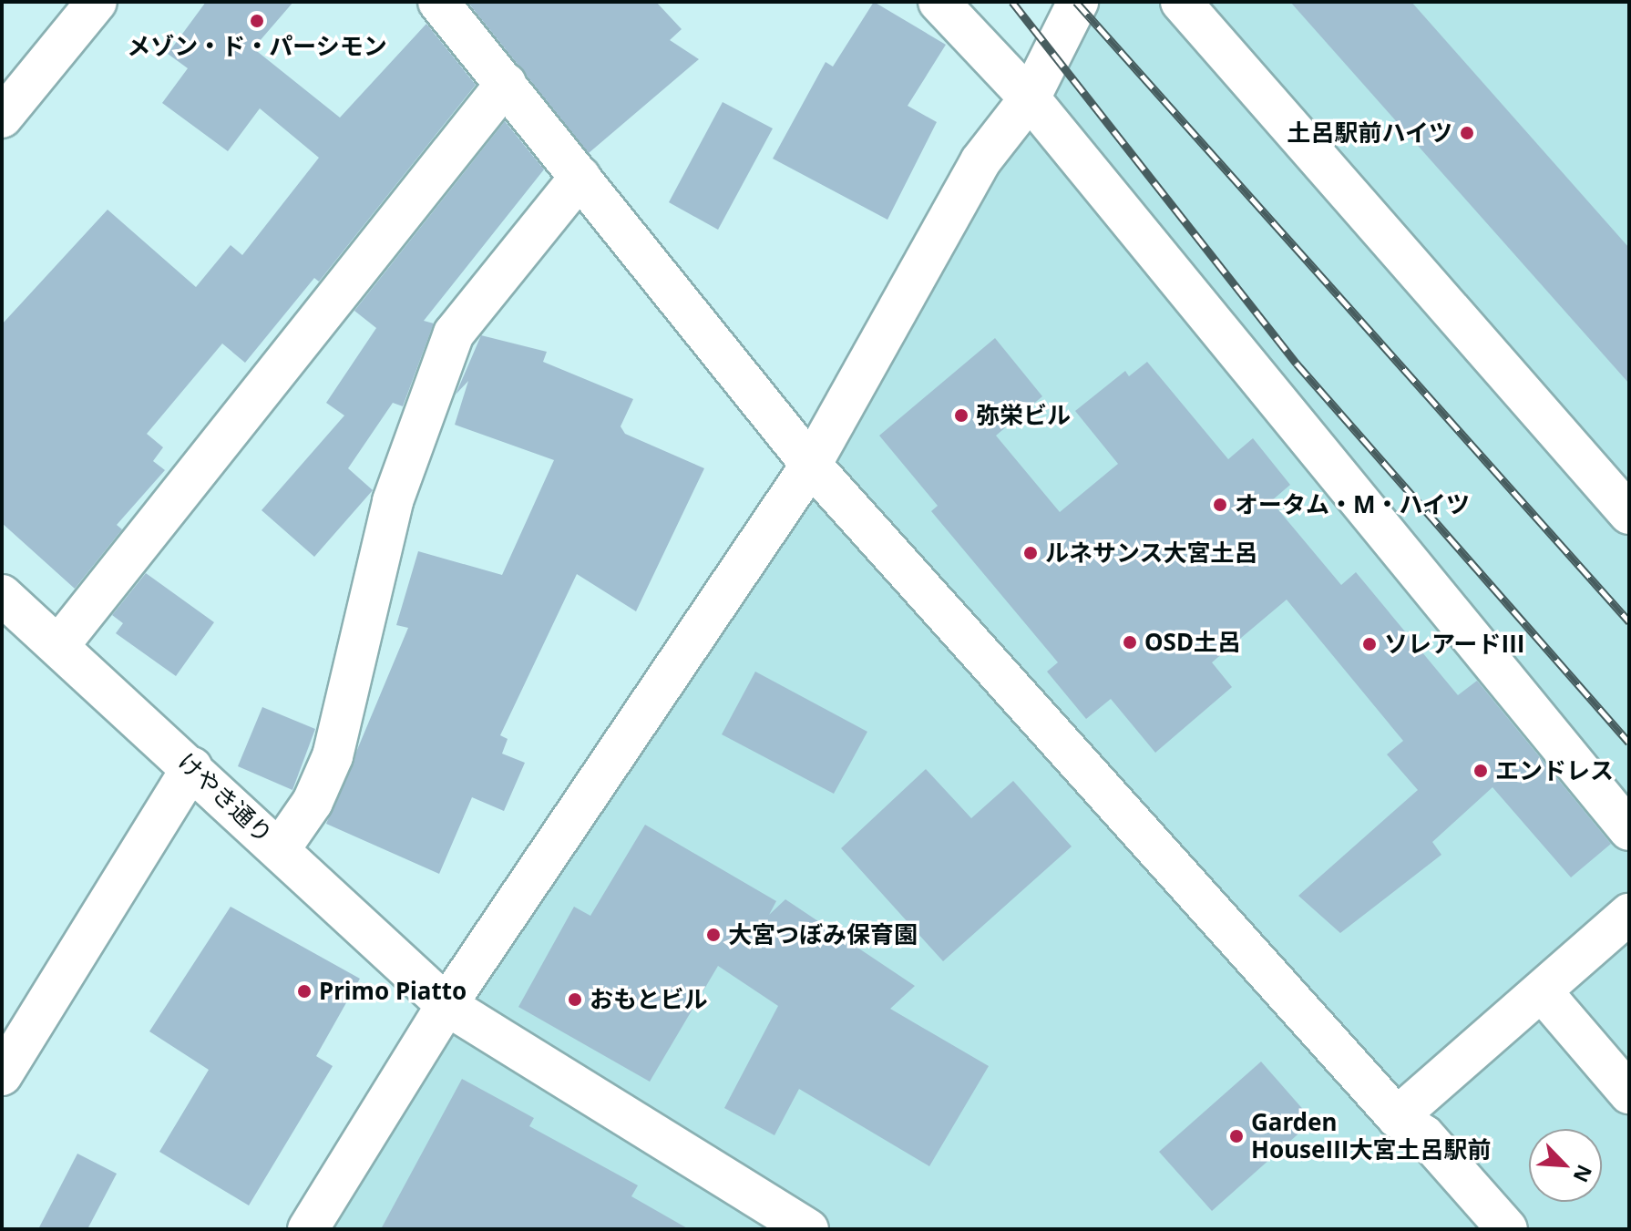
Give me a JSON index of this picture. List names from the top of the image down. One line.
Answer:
{"streets":{"street":["けやき通り"]},"places":["メゾン・ド・パーシモン","土呂駅前ハイツ","弥栄ビル","オータム・M・ハイツ","ルネサンス大宮土呂","OSD土呂","ソレアードⅢ","エンドレス","大宮つぼみ保育園","Primo Piatto","おもとビル","Garden HouseⅢ大宮土呂駅前"],"north":"bottom right"}
